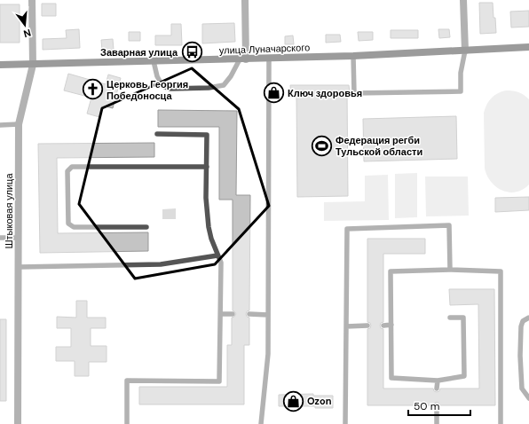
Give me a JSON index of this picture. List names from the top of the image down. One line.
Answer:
{"streets":{"main road":["улица Луначарского"],"street":["Штыковая улица"]},"crossings":[["улица Луначарского","Штыковая улица"]],"places":{"bus stop":["Заварная улица"],"church":["Церковь Георгия Победоносца"],"shop":["Ключ здоровья","Ozon"],"sports":["Федерация регби Тульской области"]},"scale_bar":"50 m","north":"bottom"}
